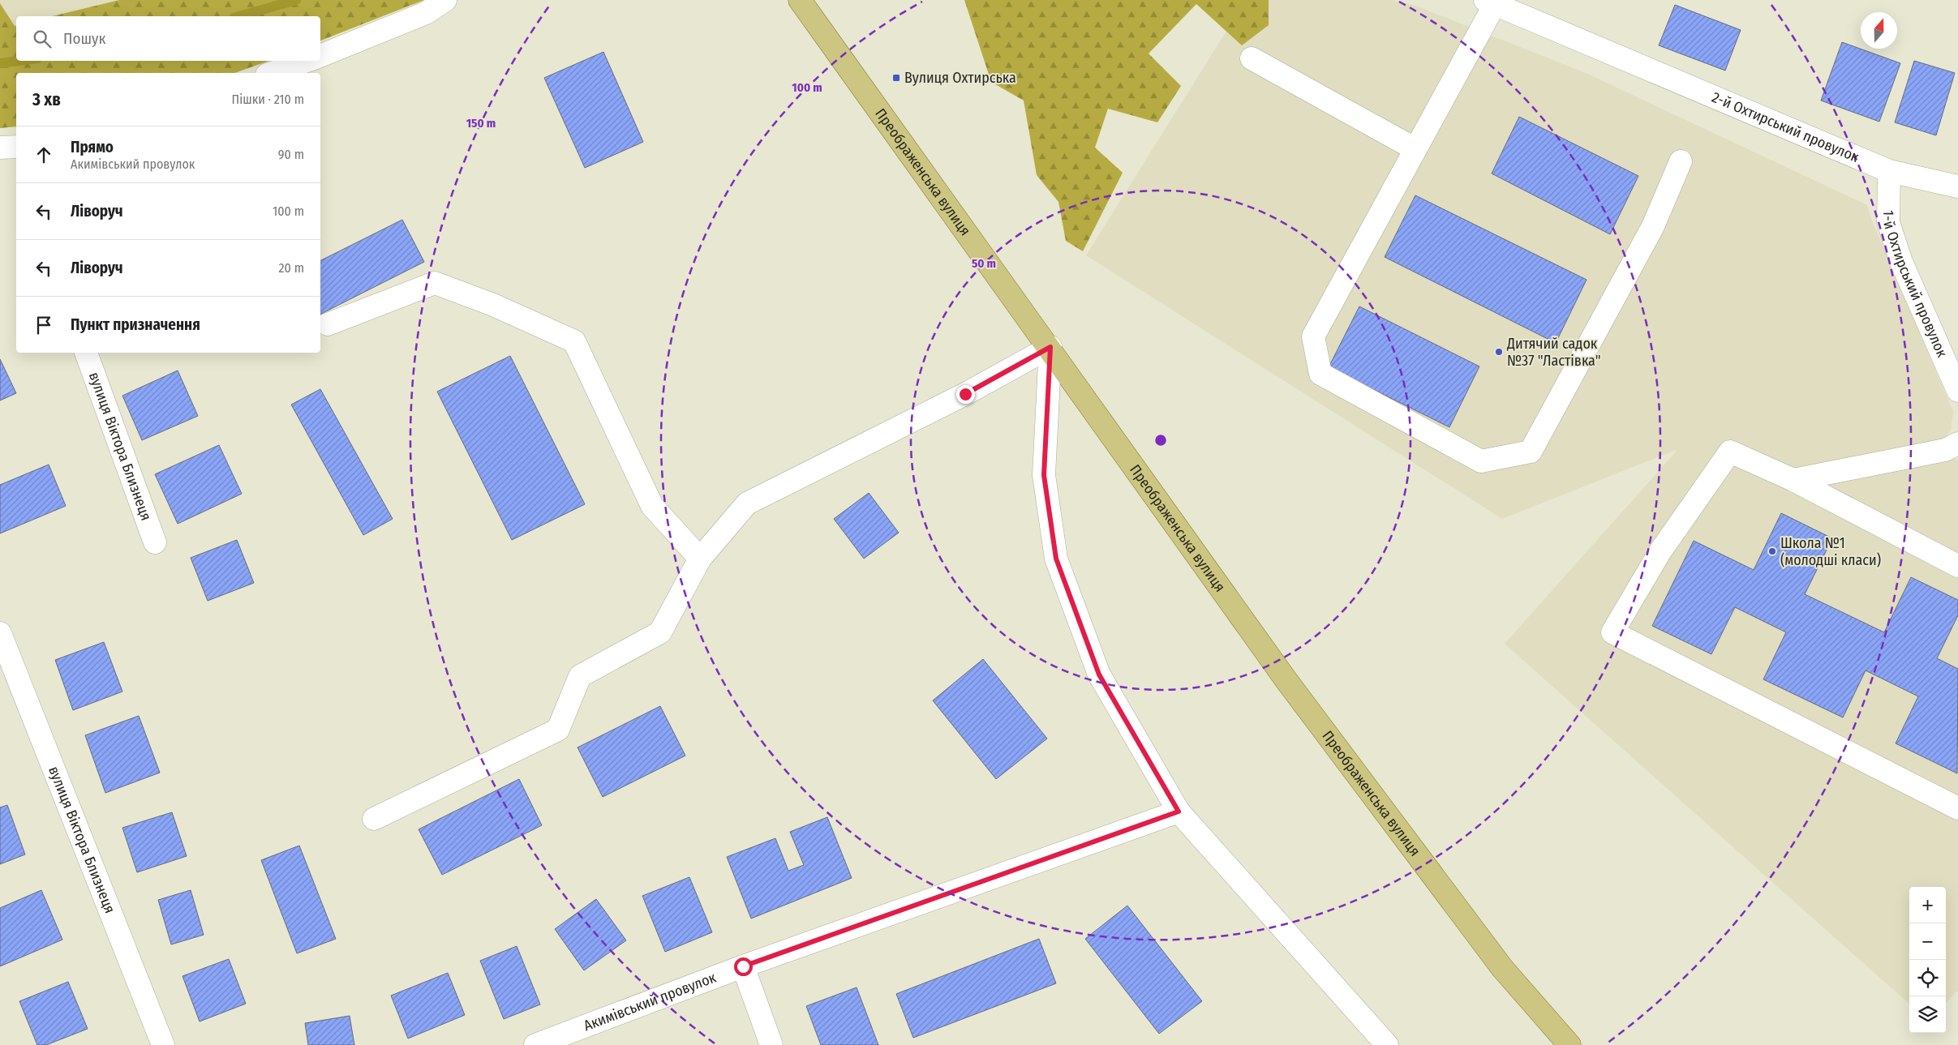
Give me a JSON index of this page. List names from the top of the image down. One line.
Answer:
{"streets":{"main road":["Преображенська вулиця"],"street":["2-й Охтирський провулок","1-й Охтирський провулок","вулиця Віктора Близнеця","Акимівський провулок"]},"crossings":[["2-й Охтирський провулок","1-й Охтирський провулок"]],"places":{"transit":["Вулиця Охтирська"],"other":["Дитячий садок №37 \"Ластівка\"","Школа №1 (молодші класи)"]},"north":"top","page":{"search":"Пошук","heading":["3 хв","Пішки · 210 m"],"list":[["Прямо","Акимівський провулок","90 m"],["Ліворуч","100 m"],["Ліворуч","20 m"],"Пункт призначення"],"map_buttons":["+","−"]},"rings":["100 m","150 m","50 m"]}
